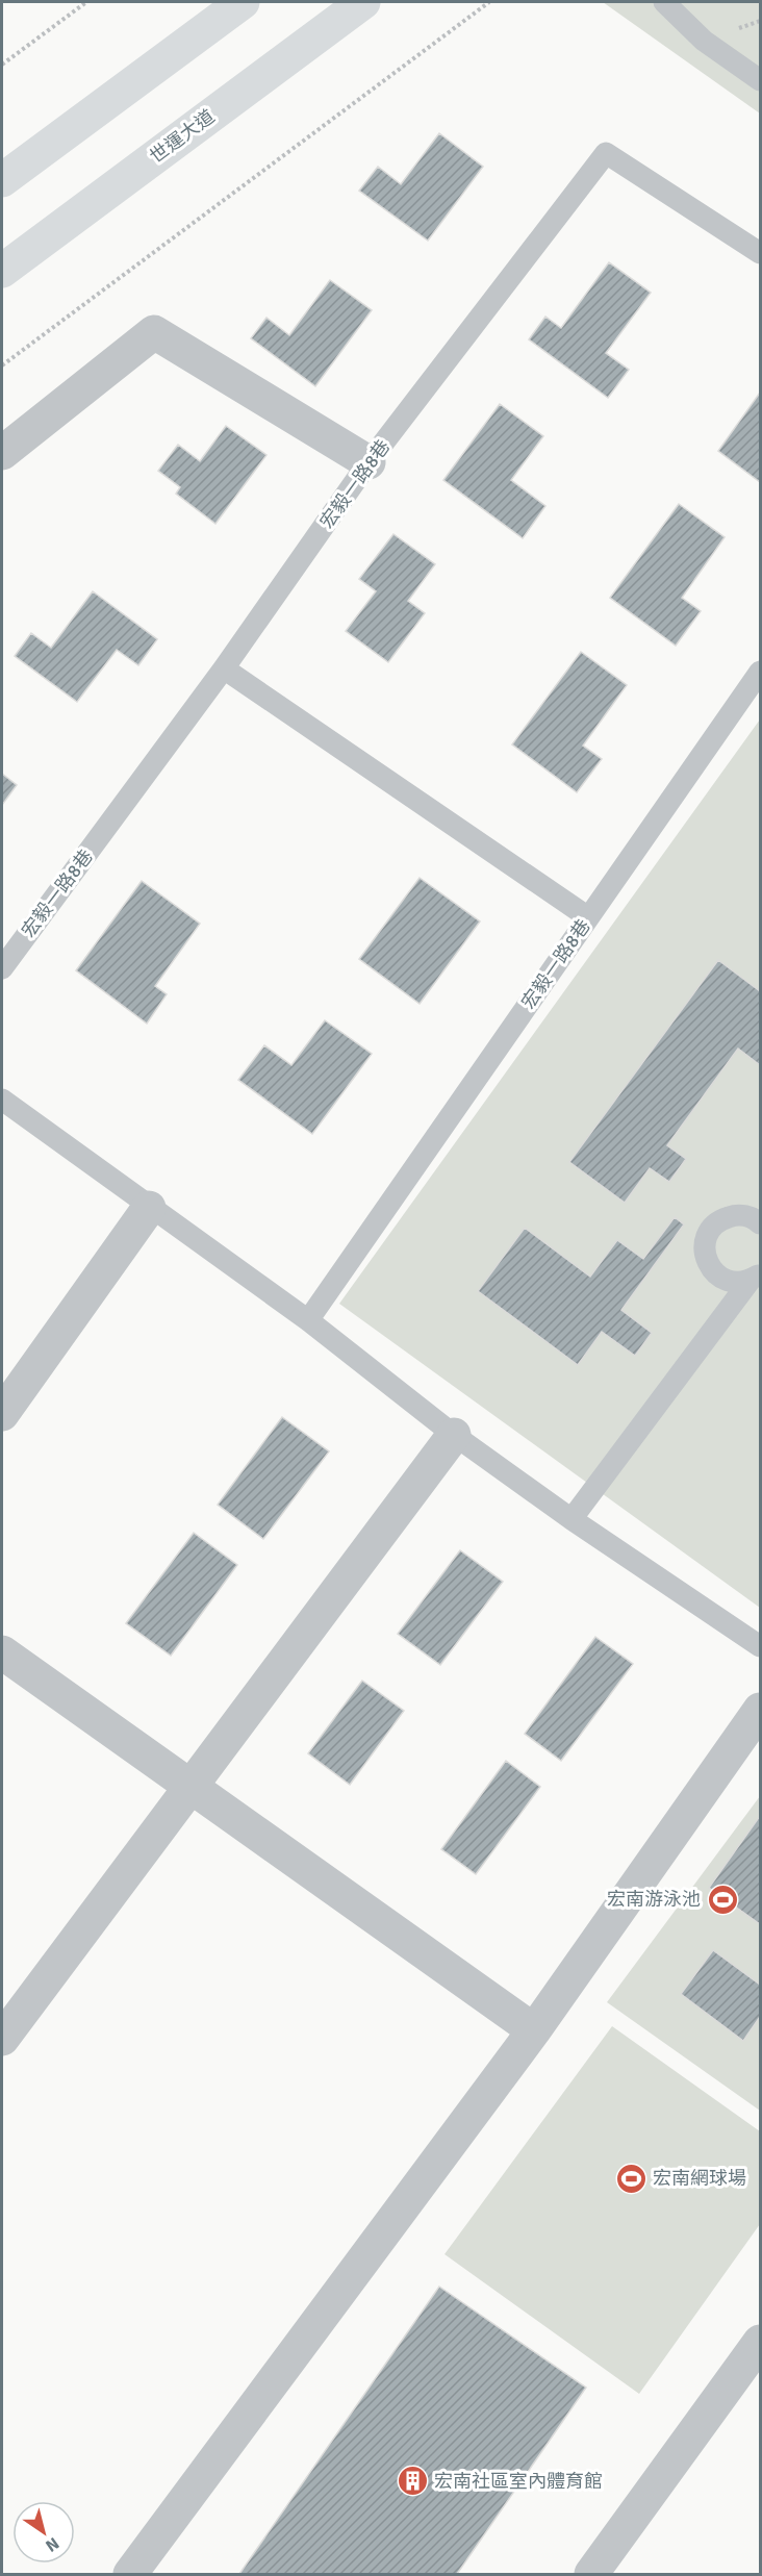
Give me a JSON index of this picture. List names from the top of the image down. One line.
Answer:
{"streets":{"street":["世運大道"],"lane":["宏毅一路8巷"]},"places":{"sports":["宏南游泳池","宏南網球場"],"building":["宏南社區室內體育館"]},"north":"bottom right"}
